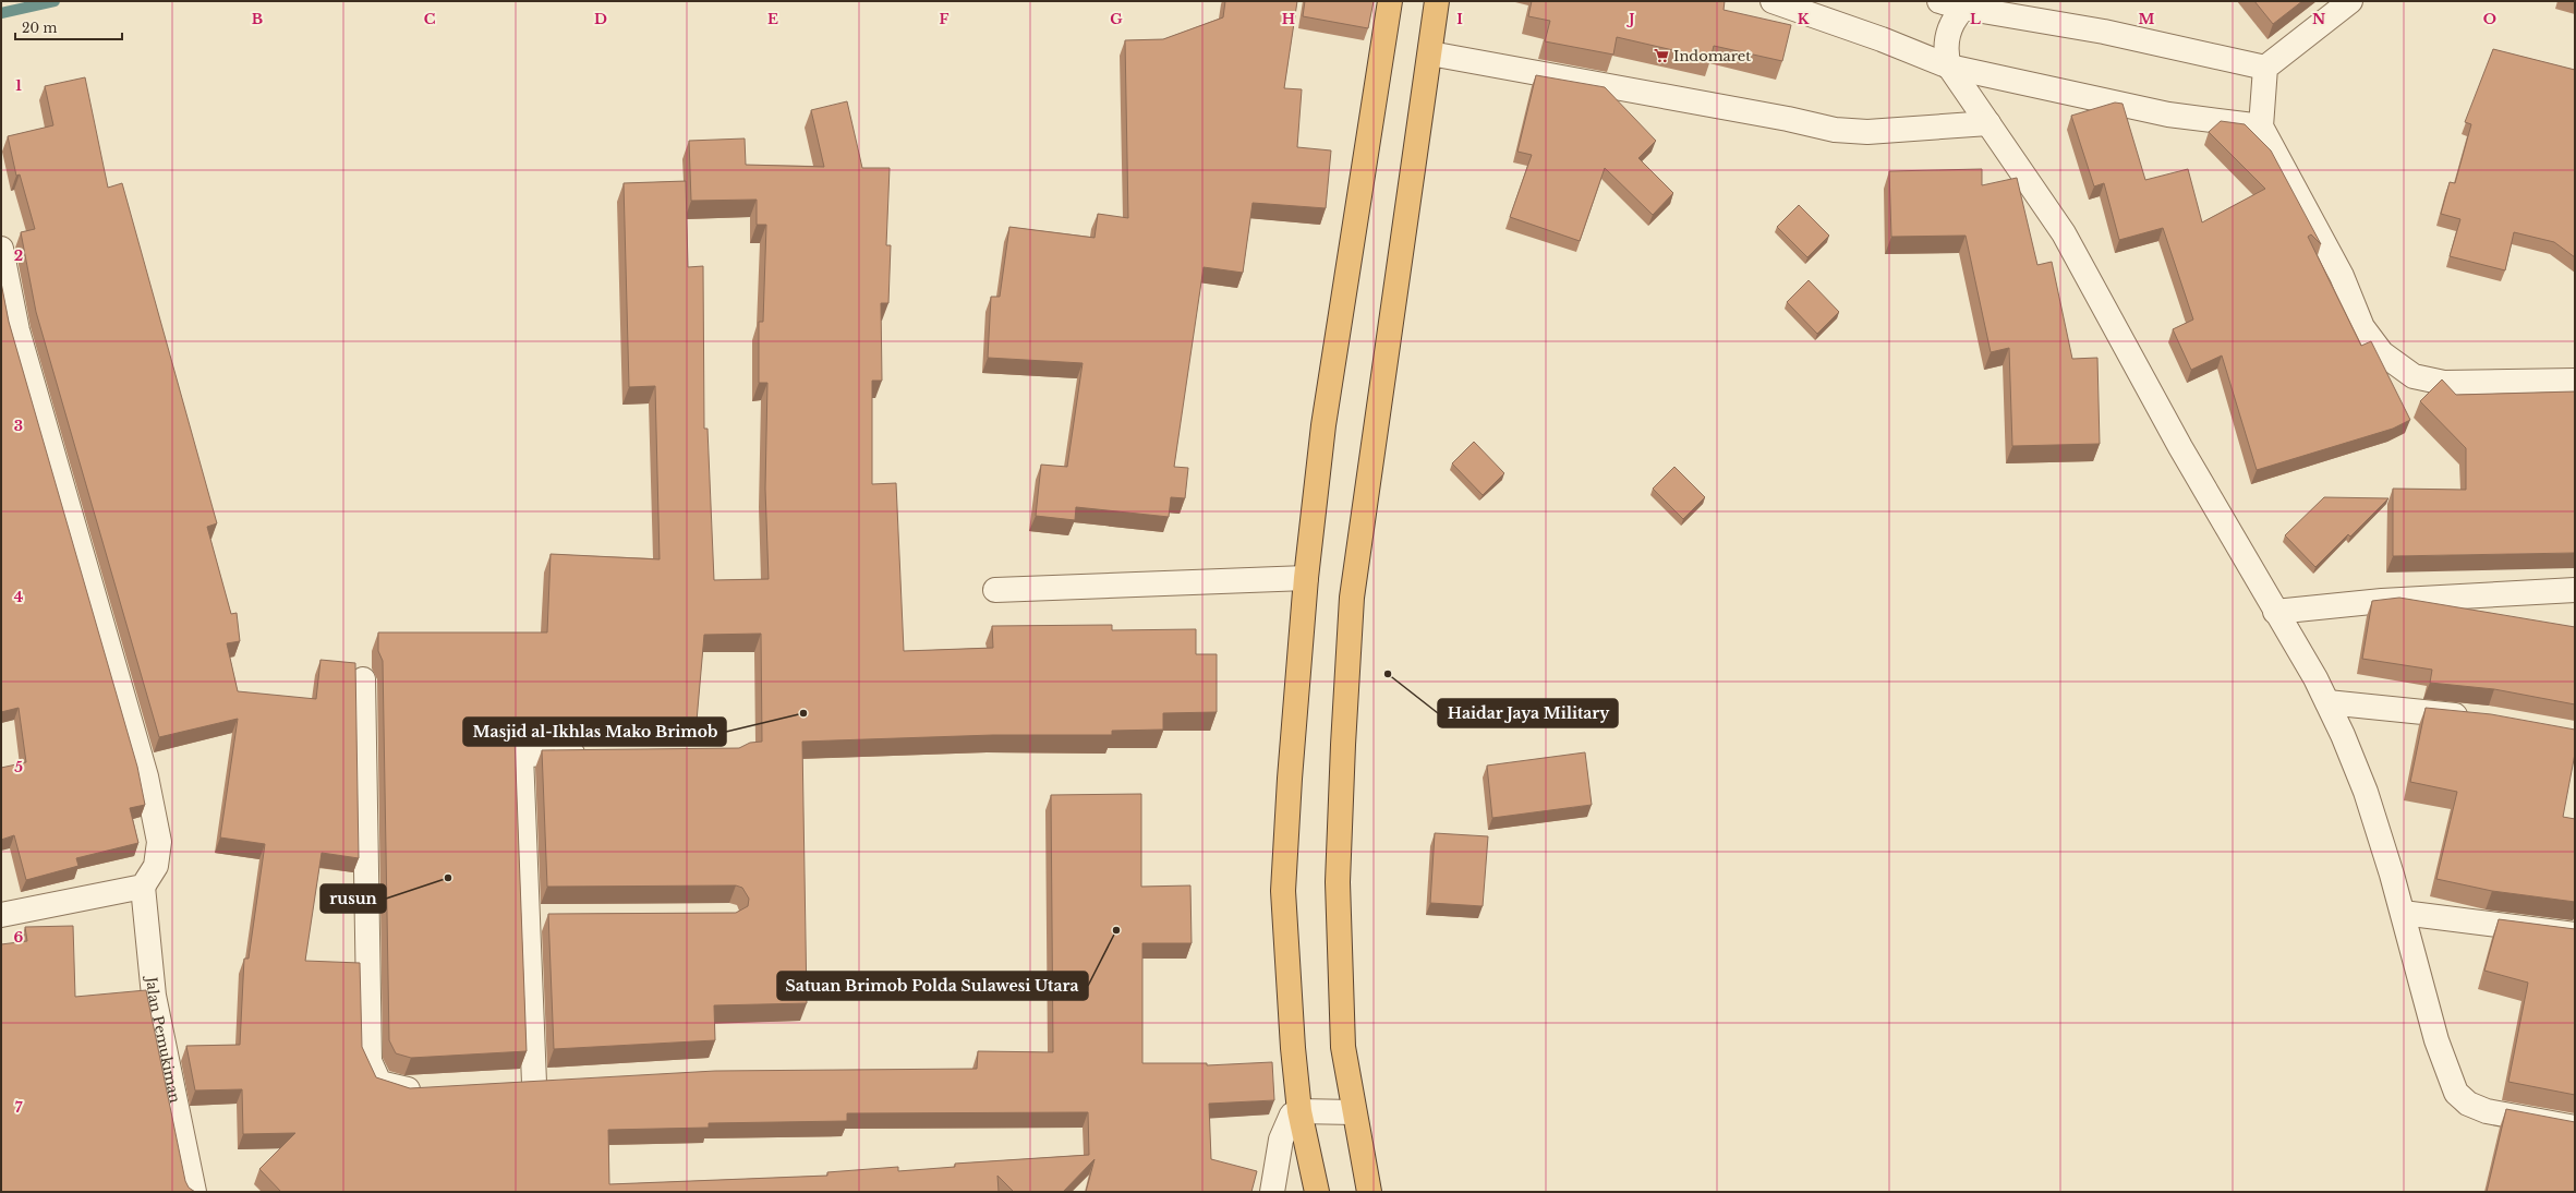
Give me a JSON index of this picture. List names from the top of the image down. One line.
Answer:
{"streets":{"street":["Jalan Pemukiman"]},"places":{"supermarket":["Indomaret"],"other":["Haidar Jaya Military","Masjid al-Ikhlas Mako Brimob","rusun","Satuan Brimob Polda Sulawesi Utara"]},"scale_bar":"20 m","grid":{"columns":["B","C","D","E","F","G","H","I","J","K","L","M","N","O"],"rows":["1","2","3","4","5","6","7"]}}
